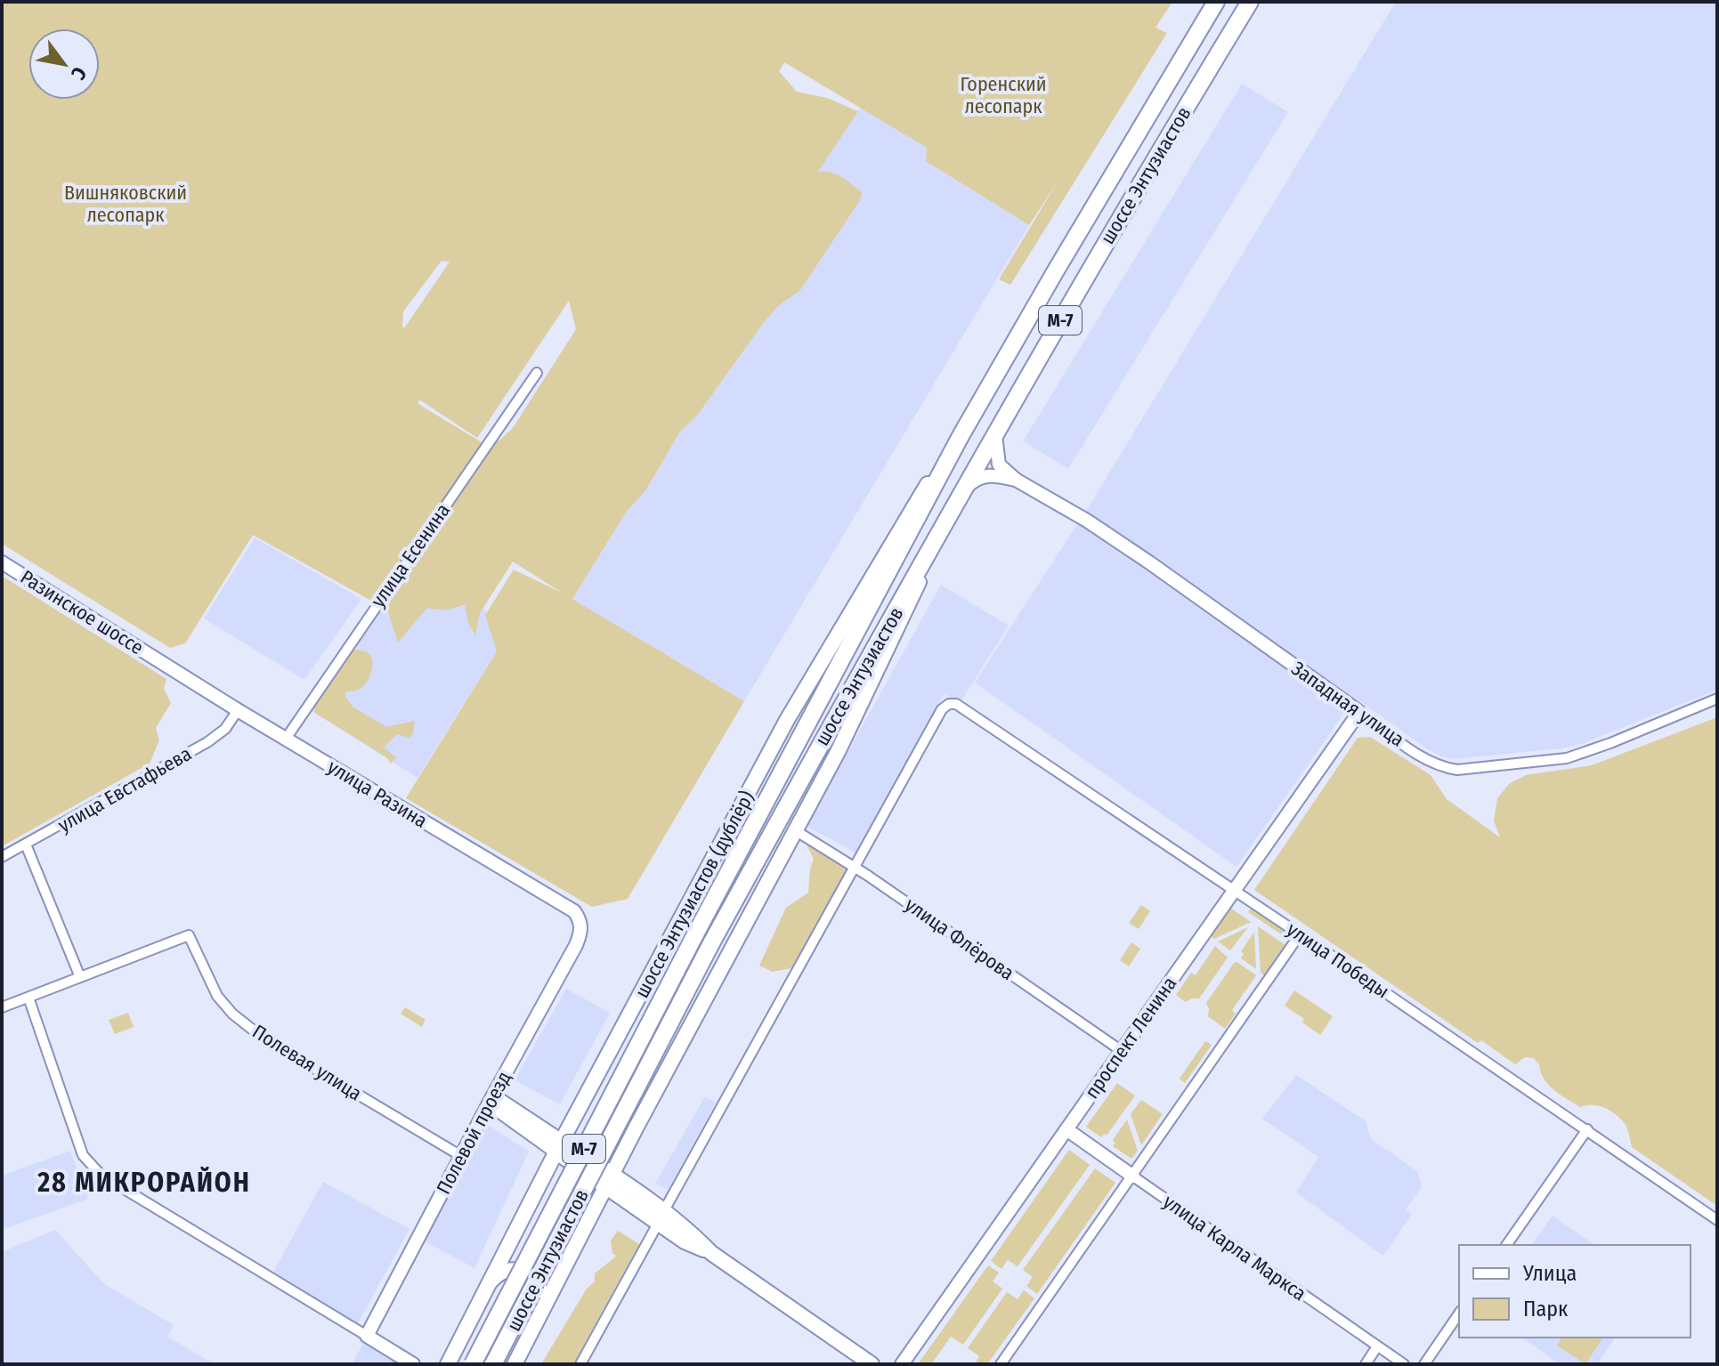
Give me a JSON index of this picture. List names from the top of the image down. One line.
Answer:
{"streets":{"highway":["шоссе Энтузиастов","М-7"],"main road":["шоссе Энтузиастов (дублёр)"],"street":["улица Есенина","Разинское шоссе","Западная улица","улица Евстафьева","улица Разина","улица Флёрова","улица Победы","проспект Ленина","Полевая улица","Полевой проезд","улица Карла Маркса"]},"crossings":[["шоссе Энтузиастов","Западная улица"],["шоссе Энтузиастов","шоссе Энтузиастов (дублёр)"],["улица Есенина","улица Разина"],["Разинское шоссе","улица Разина"],["Западная улица","проспект Ленина"],["улица Евстафьева","улица Разина"],["улица Разина","Полевой проезд"],["улица Флёрова","улица Победы"],["улица Флёрова","проспект Ленина"],["улица Победы","проспект Ленина"],["проспект Ленина","улица Карла Маркса"],["Полевая улица","Полевой проезд"]],"districts":["28 МИКРОРАЙОН"],"parks":["Горенский лесопарк","Вишняковский лесопарк"],"legend":["Улица","Парк"],"north":"bottom right"}
